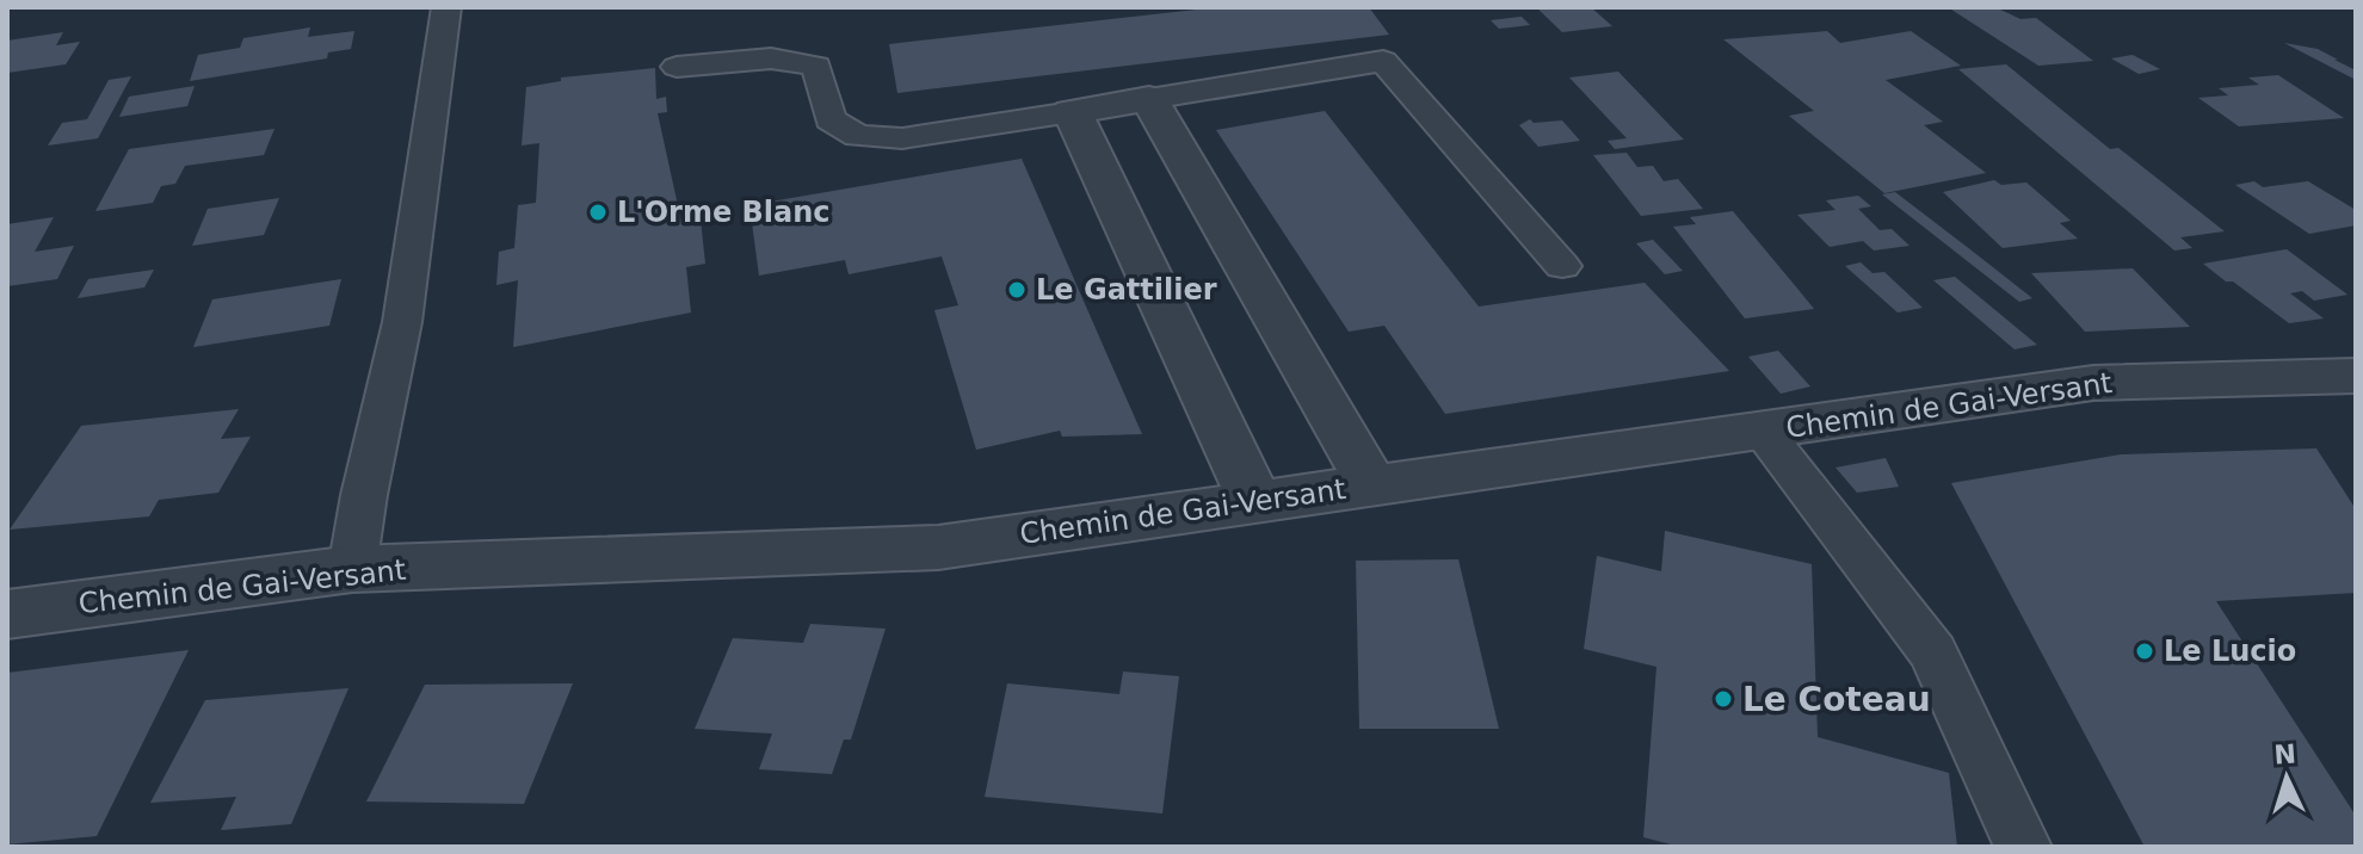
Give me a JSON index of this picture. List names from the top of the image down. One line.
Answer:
{"streets":{"street":["Chemin de Gai-Versant"]},"places":["L'Orme Blanc","Le Gattilier","Le Lucio","Le Coteau"],"north":"top"}
